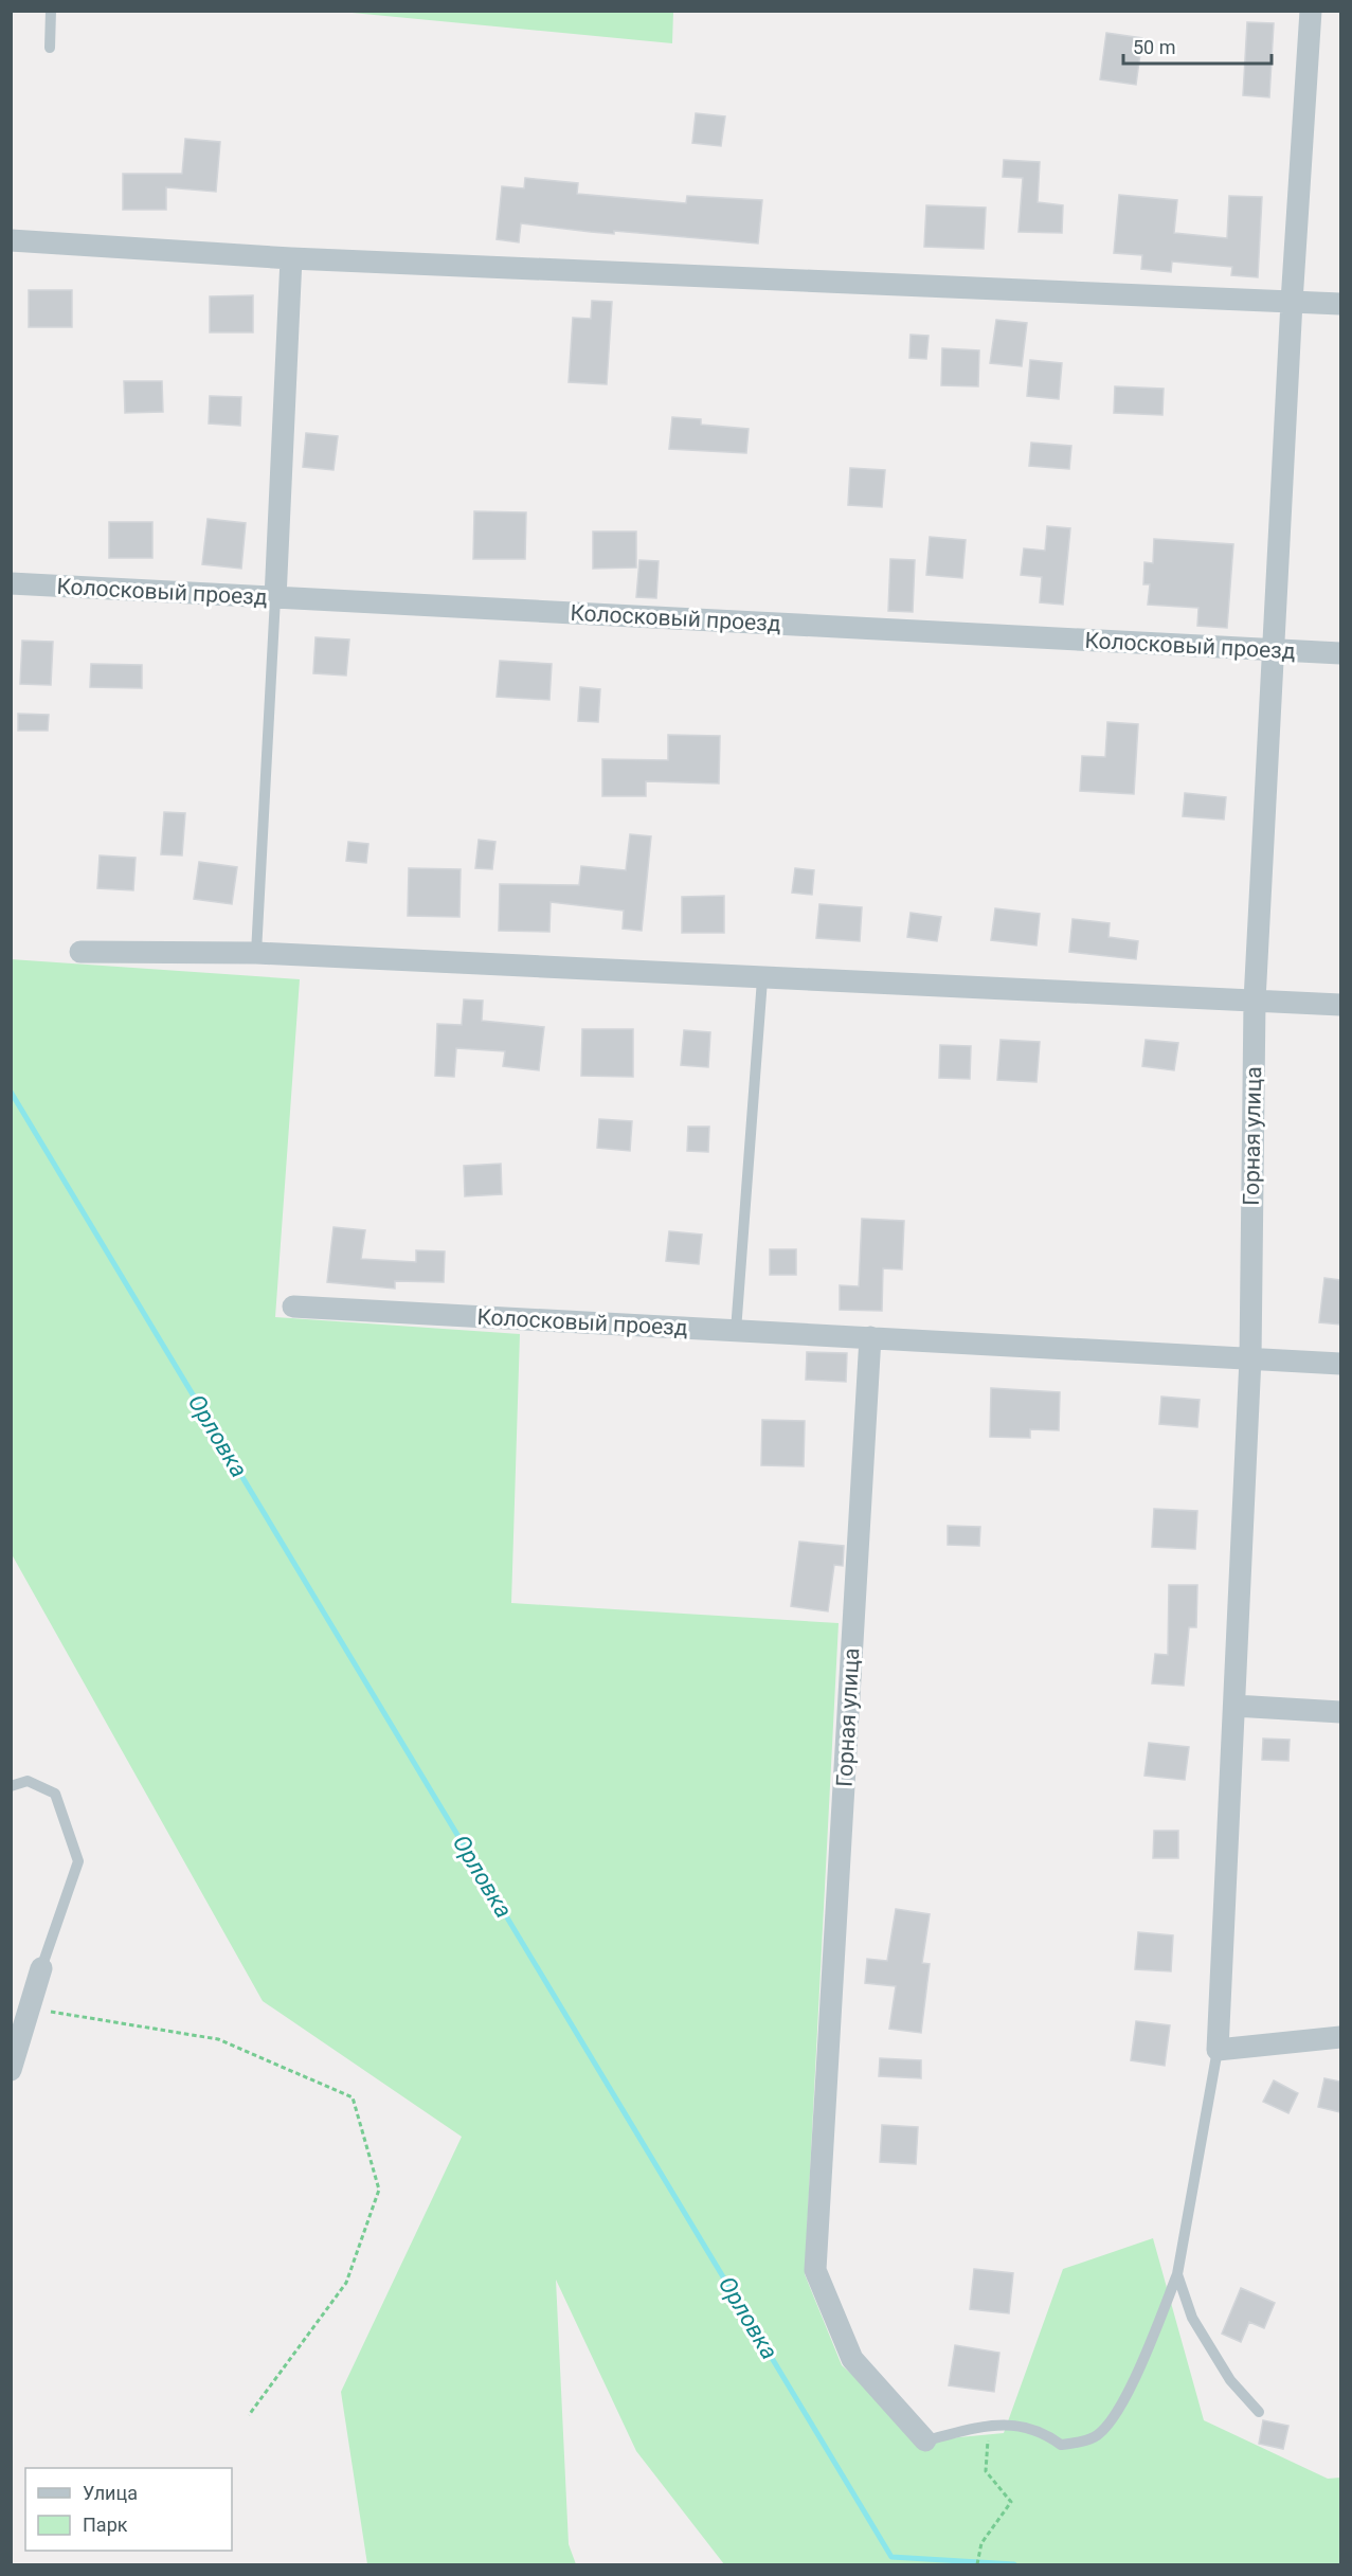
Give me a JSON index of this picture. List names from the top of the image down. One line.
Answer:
{"streets":{"street":["Колосковый проезд","Горная улица"]},"crossings":[["Колосковый проезд","Горная улица"]],"water":["Орловка"],"legend":["Улица","Парк"],"scale_bar":"50 m"}
